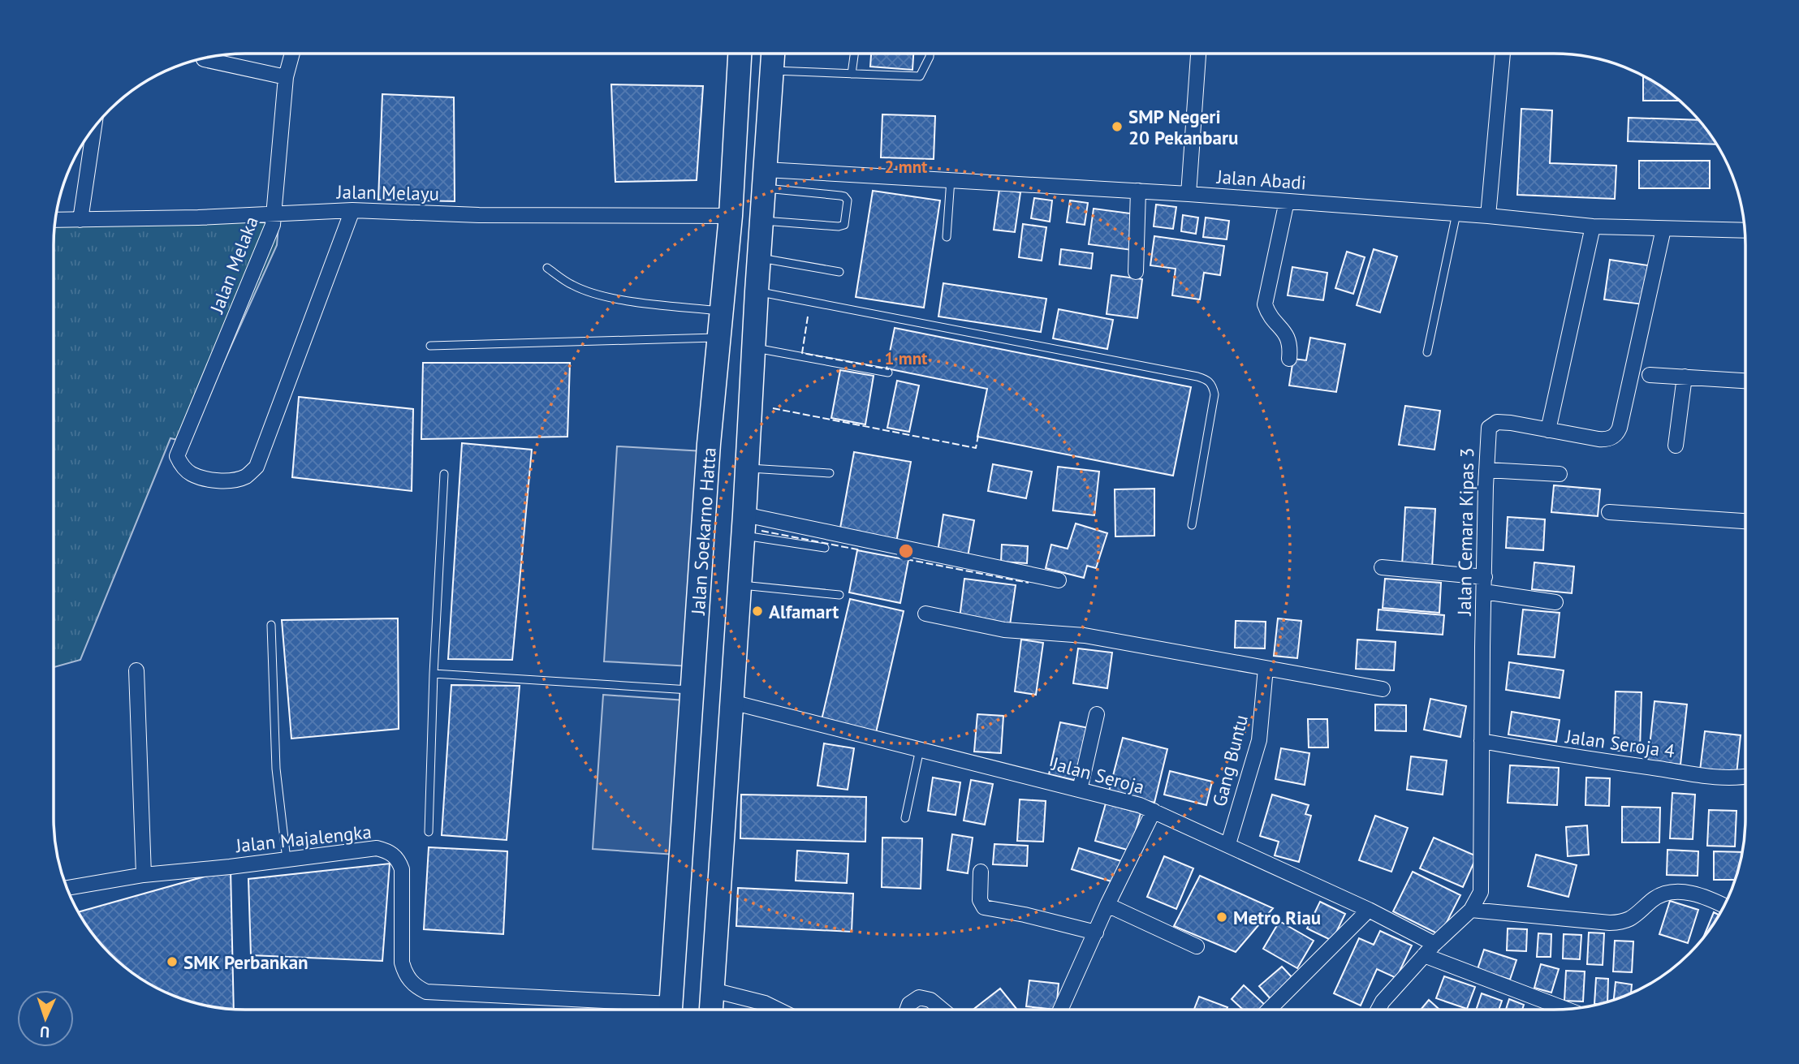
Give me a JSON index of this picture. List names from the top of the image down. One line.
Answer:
{"streets":{"main road":["Jalan Soekarno Hatta"],"street":["Jalan Abadi","Jalan Melayu","Jalan Melaka","Jalan Cemara Kipas 3","Jalan Seroja 4","Gang Buntu","Jalan Seroja","Jalan Majalengka"]},"crossings":[["Jalan Abadi","Jalan Soekarno Hatta"],["Jalan Abadi","Jalan Cemara Kipas 3"],["Jalan Melayu","Jalan Melaka"],["Jalan Melayu","Jalan Soekarno Hatta"],["Jalan Soekarno Hatta","Jalan Seroja"],["Jalan Cemara Kipas 3","Jalan Seroja 4"],["Jalan Cemara Kipas 3","Jalan Seroja"],["Gang Buntu","Jalan Seroja"]],"places":["SMP Negeri 20 Pekanbaru","Alfamart","Metro Riau","SMK Perbankan"],"north":"bottom","rings":["2 mnt","1 mnt"]}
